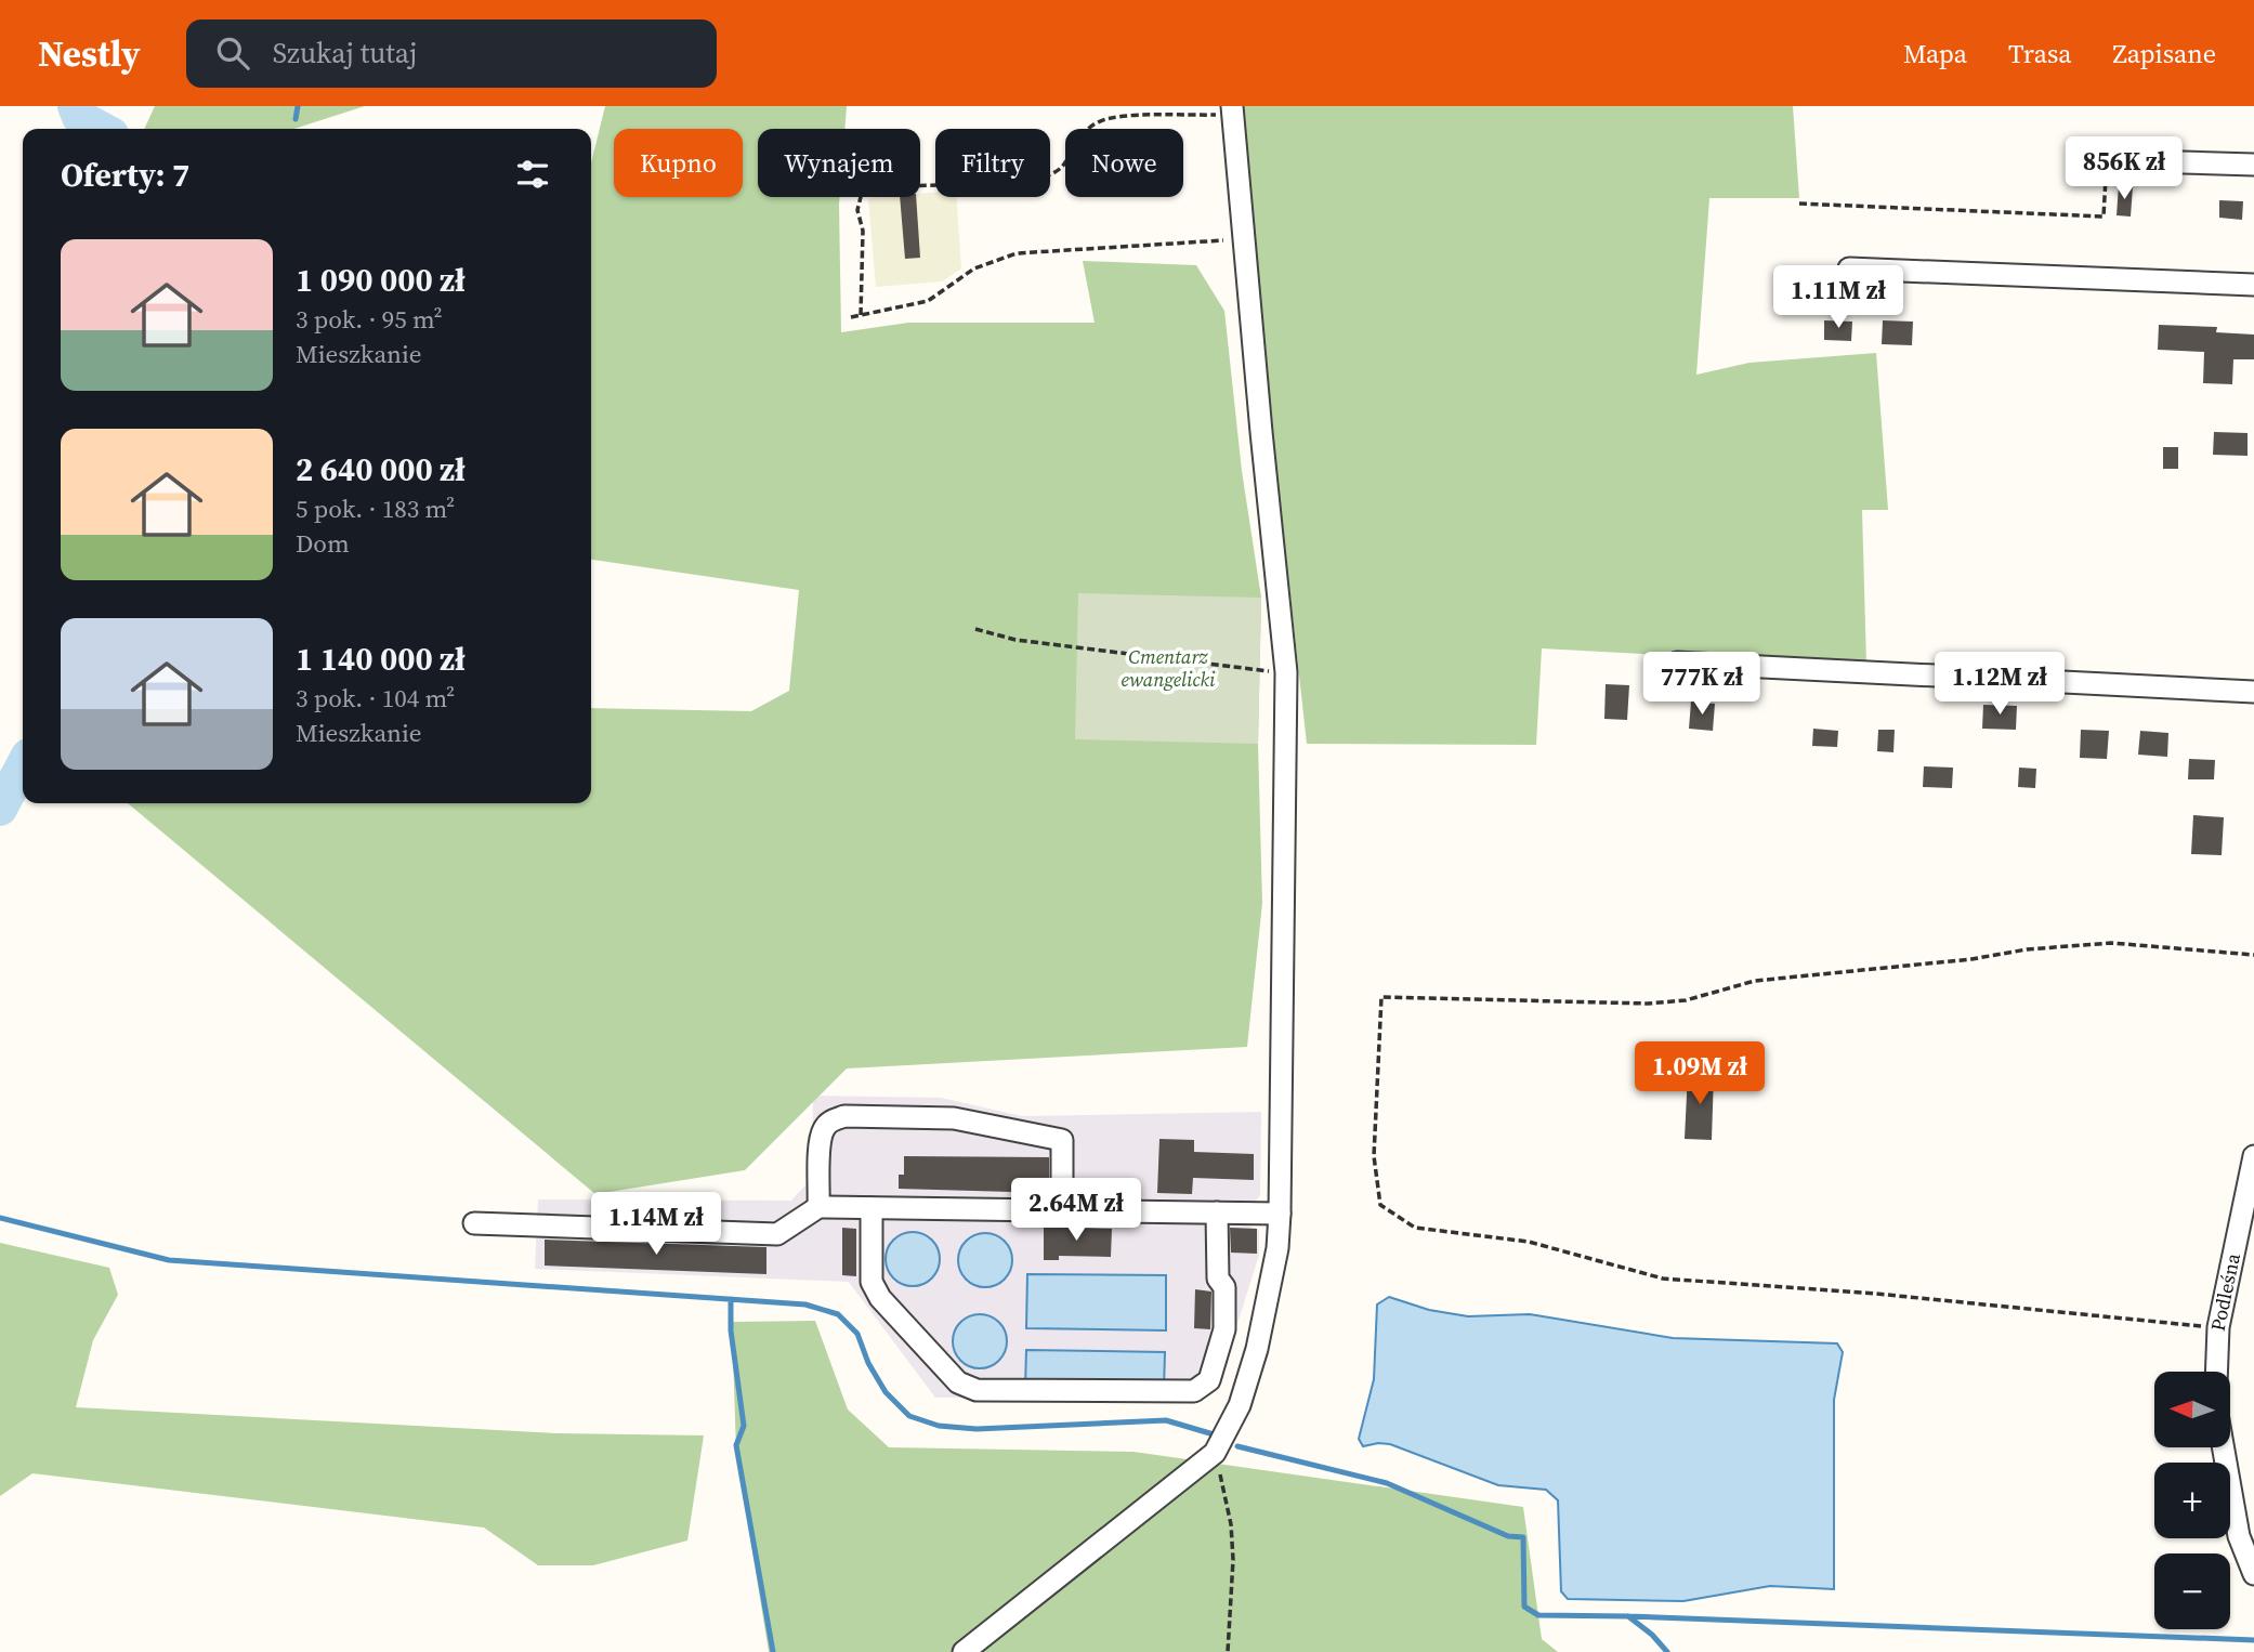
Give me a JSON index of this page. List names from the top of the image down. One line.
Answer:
{"streets":{"street":["Podleśna"]},"parks":["Cmentarz ewangelicki"],"north":"left","page":{"header":"Nestly","search":"Szukaj tutaj","nav":["Mapa","Trasa","Zapisane"],"chip":["Kupno","Wynajem","Filtry","Nowe"],"heading":"Oferty: 7","price":["856K zł","1.11M zł","777K zł","1.12M zł","1.09M zł","2.64M zł","1.14M zł"],"list":[{"name":"1 090 000 zł","note":"3 pok. · 95 m² · Mieszkanie"},{"name":"2 640 000 zł","note":"5 pok. · 183 m² · Dom"},{"name":"1 140 000 zł","note":"3 pok. · 104 m² · Mieszkanie"}],"map_buttons":["+","−"]}}
